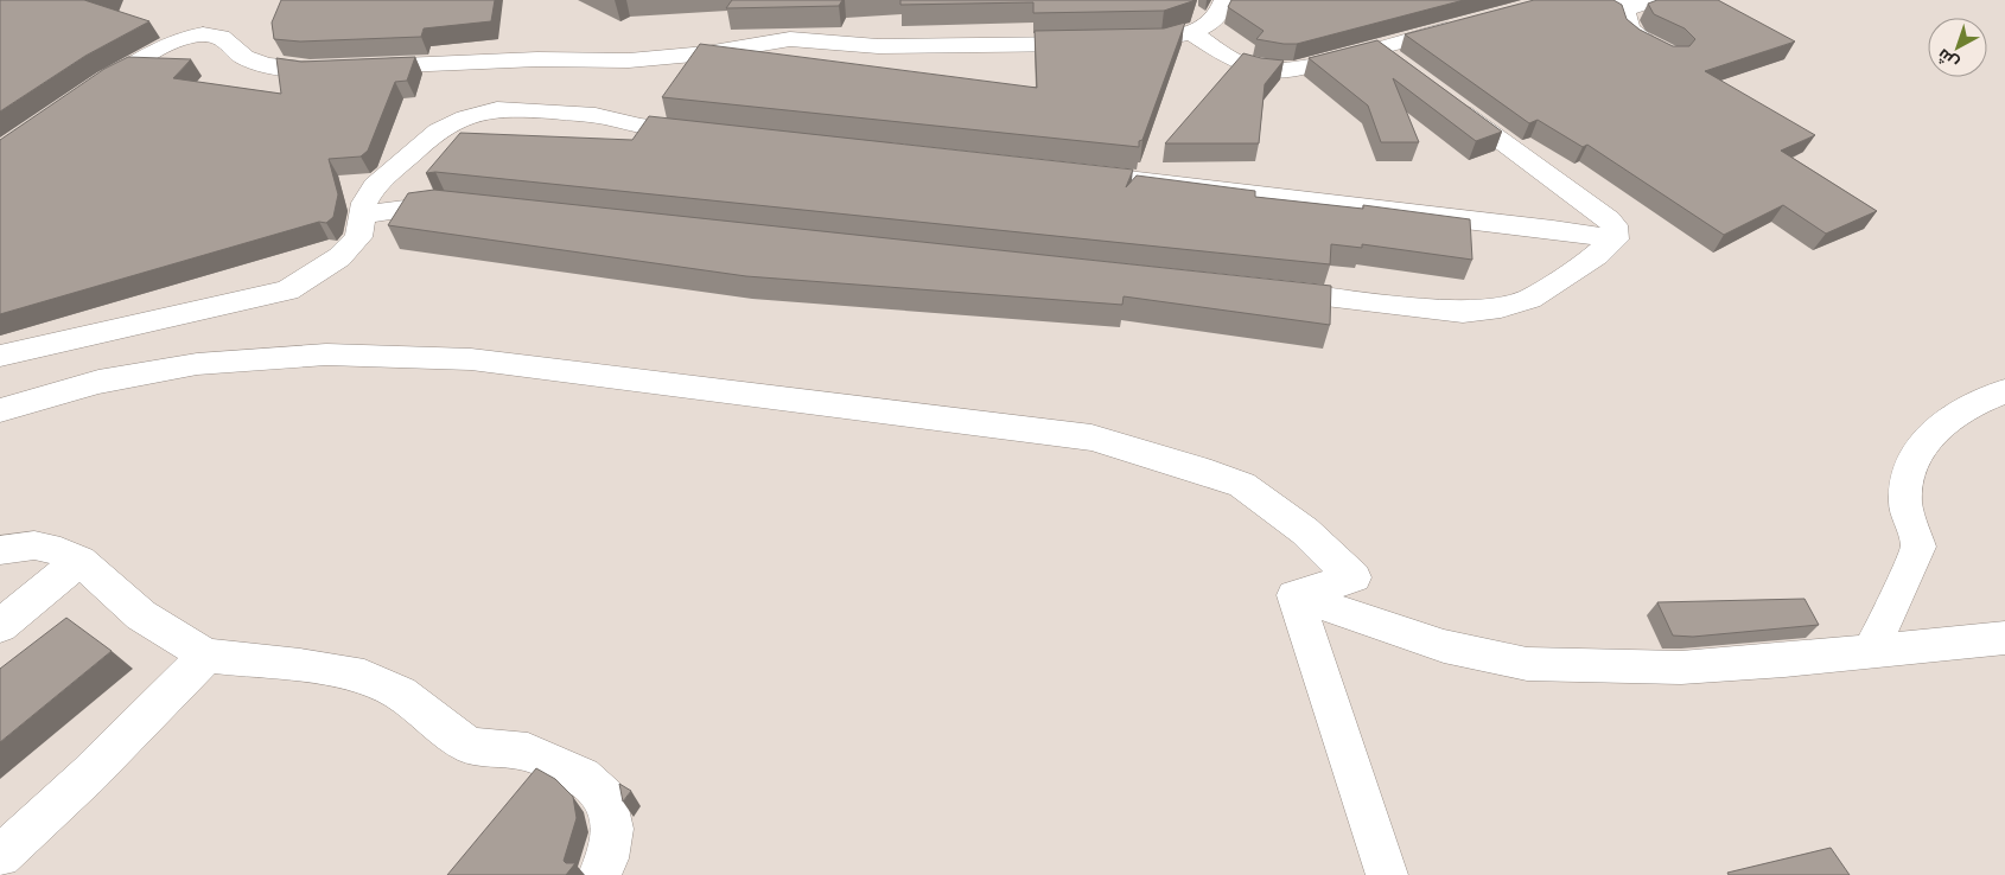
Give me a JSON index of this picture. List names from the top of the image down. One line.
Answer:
{"north":"bottom left"}
